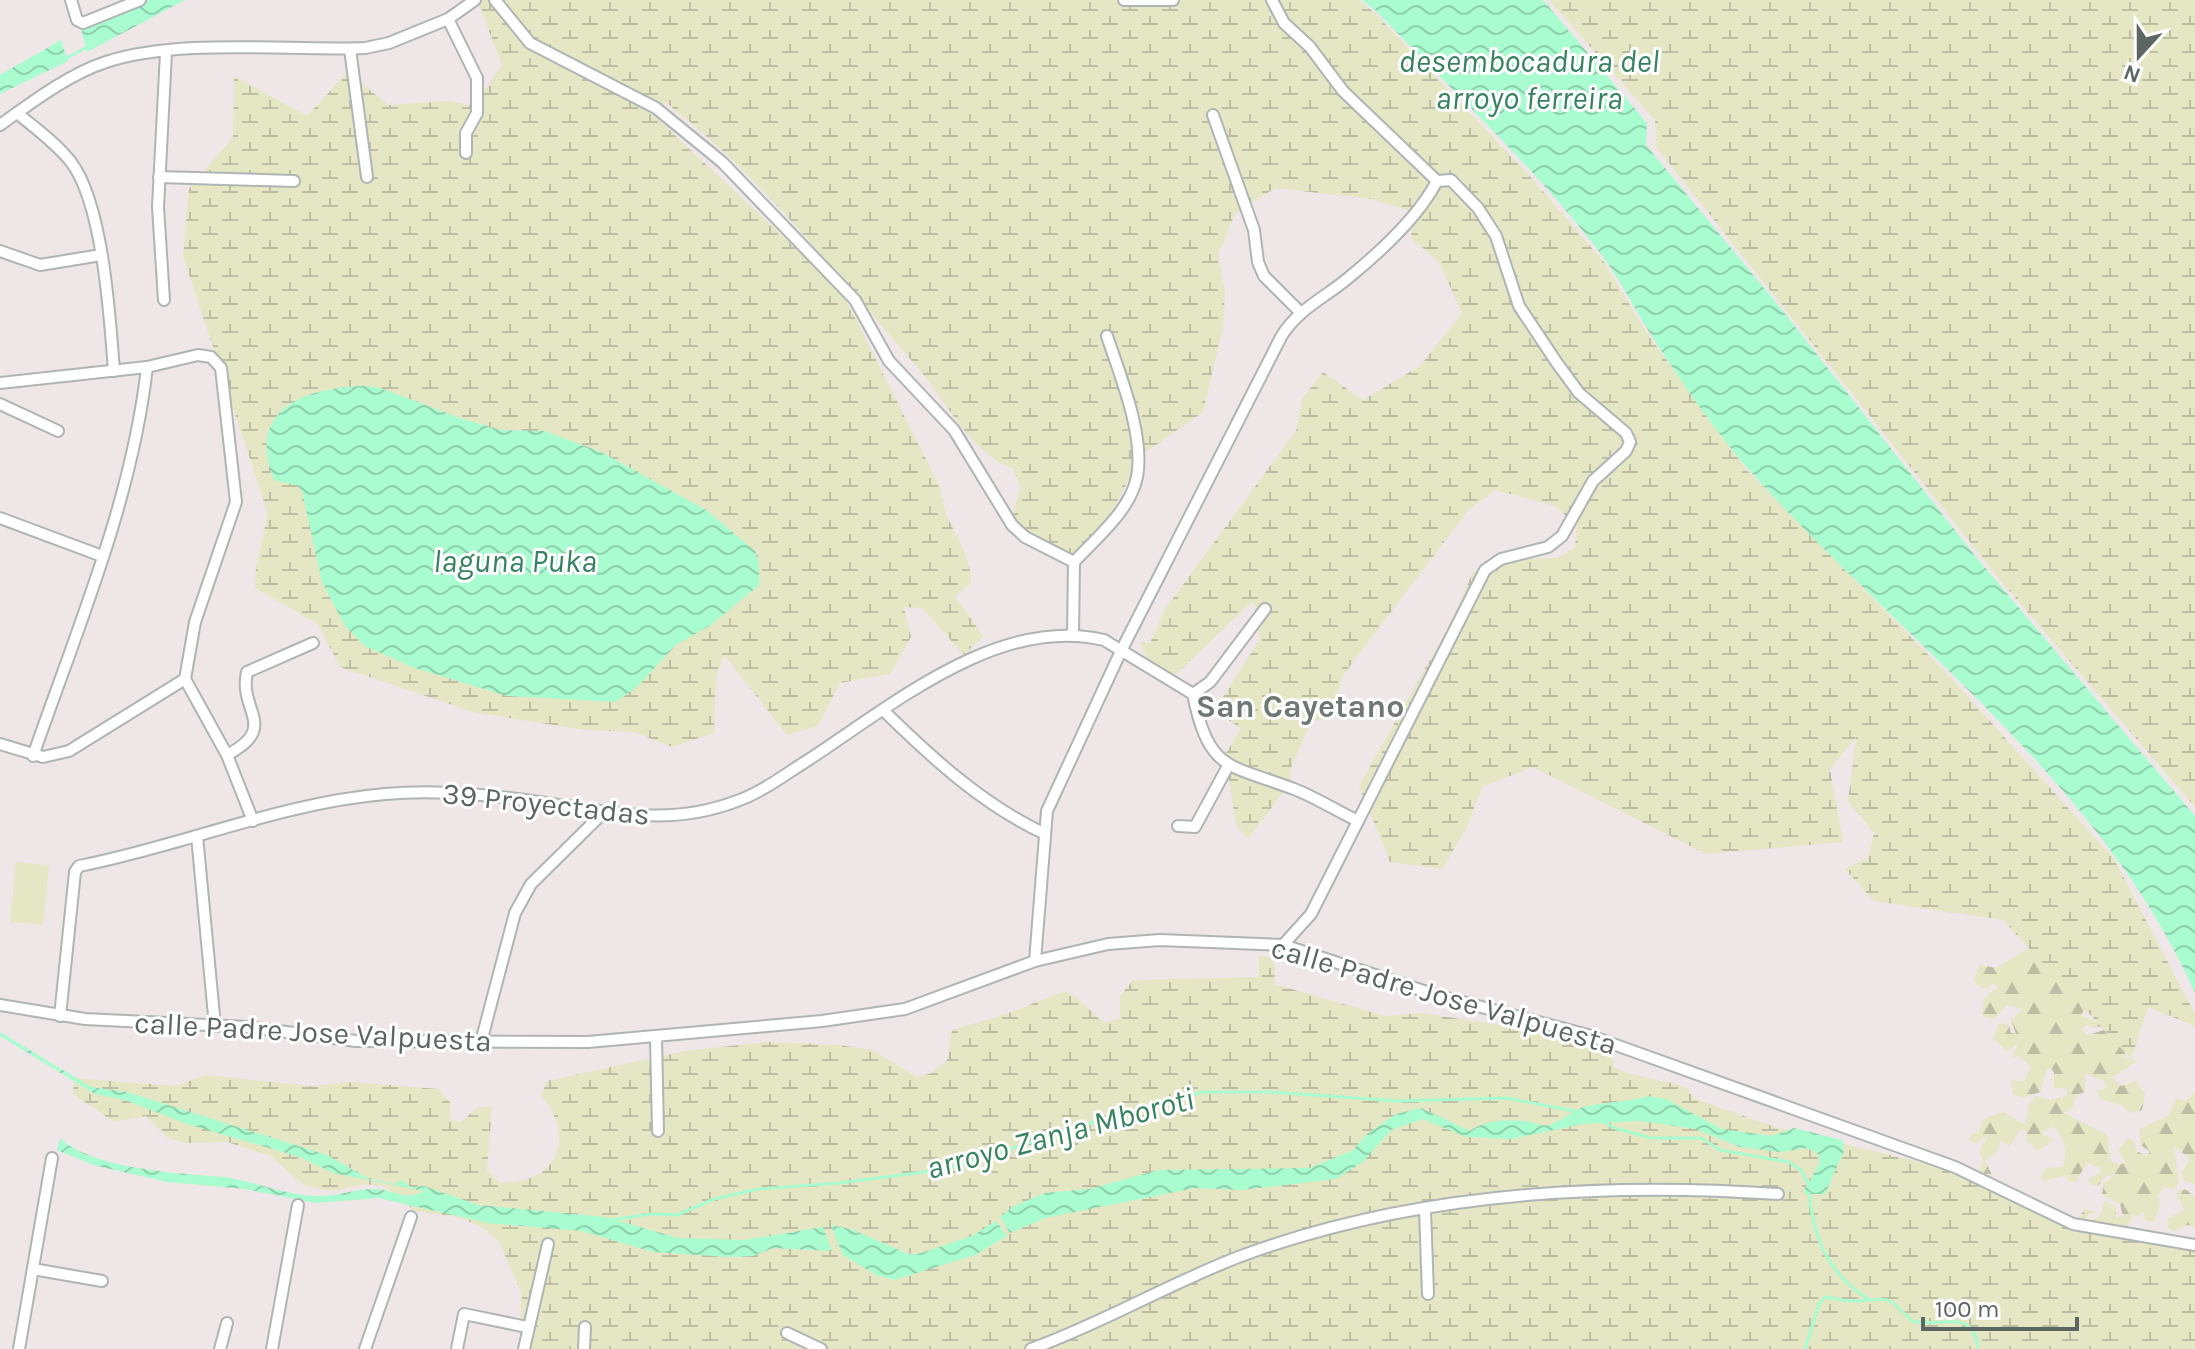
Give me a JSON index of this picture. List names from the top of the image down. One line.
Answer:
{"streets":{"street":["39 Proyectadas","calle Padre Jose Valpuesta"]},"crossings":[["39 Proyectadas","calle Padre Jose Valpuesta"]],"districts":["San Cayetano"],"water":["desembocadura del arroyo ferreira","laguna Puka","arroyo Zanja Mboroti"],"scale_bar":"100 m","north":"bottom"}
